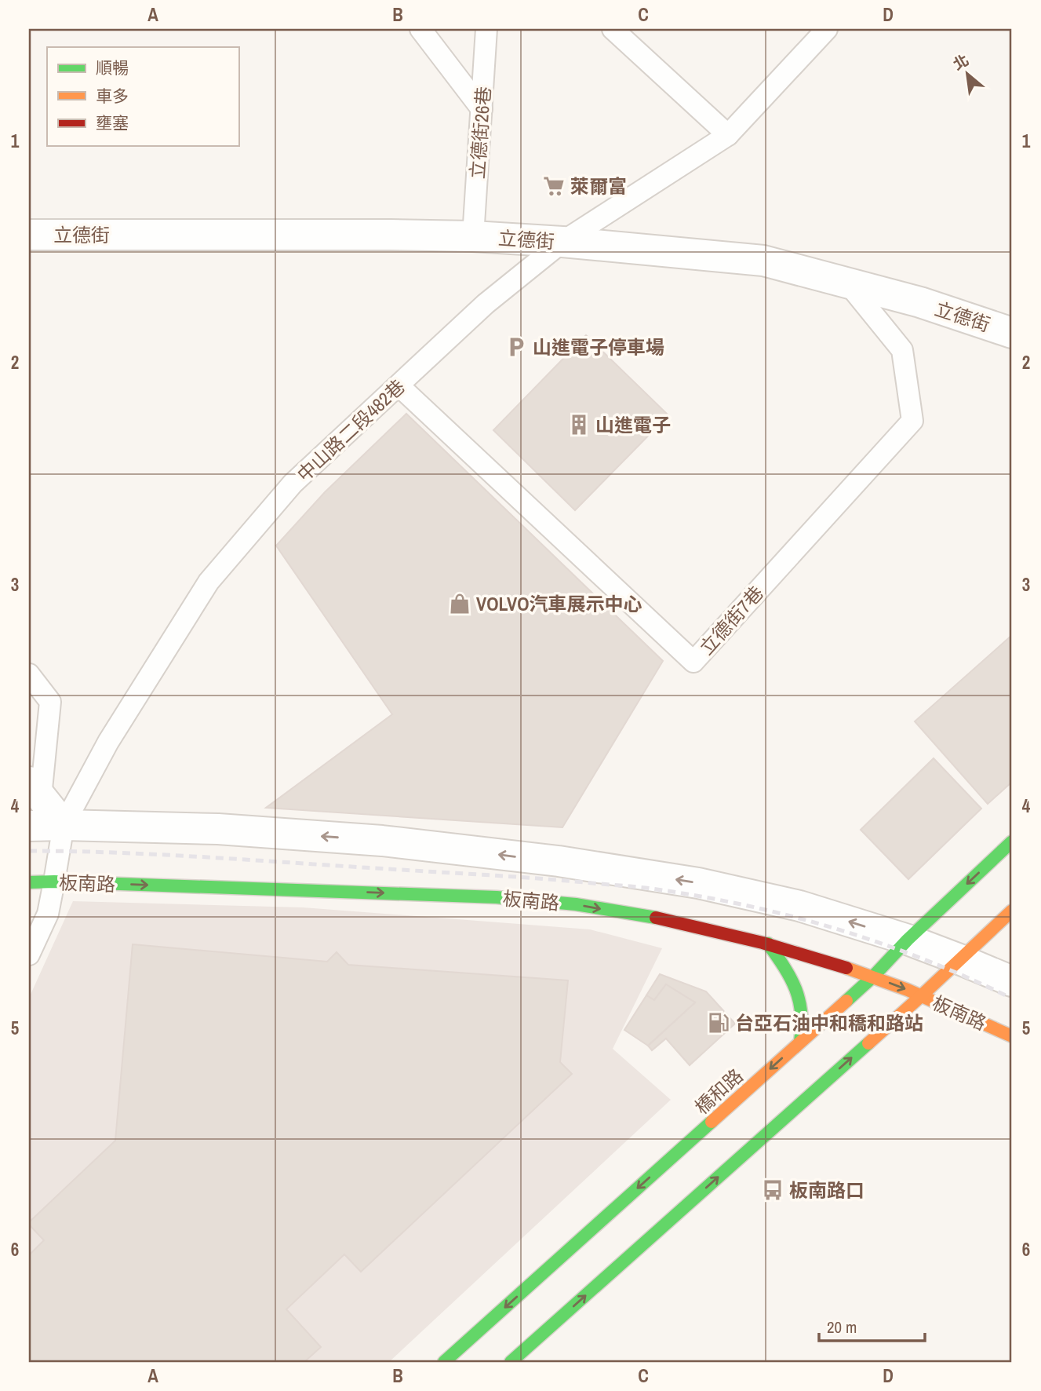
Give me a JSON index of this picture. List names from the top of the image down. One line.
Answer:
{"streets":{"street":["立德街","板南路","橋和路"],"lane":["立德街26巷","中山路二段482巷","立德街7巷"]},"crossings":[["立德街26巷","立德街"],["立德街","中山路二段482巷"],["立德街","立德街7巷"],["中山路二段482巷","立德街7巷"],["中山路二段482巷","板南路"],["板南路","橋和路"]],"places":{"supermarket":["萊爾富"],"parking":["山進電子停車場"],"building":["山進電子"],"shop":["VOLVO汽車展示中心"],"fuel station":["台亞石油中和穚和路站"],"bus stop":["板南路口"]},"legend":["順暢","車多","壅塞"],"scale_bar":"20 m","north":"top left","grid":{"columns":["A","B","C","D"],"rows":["1","2","3","4","5","6"]}}
